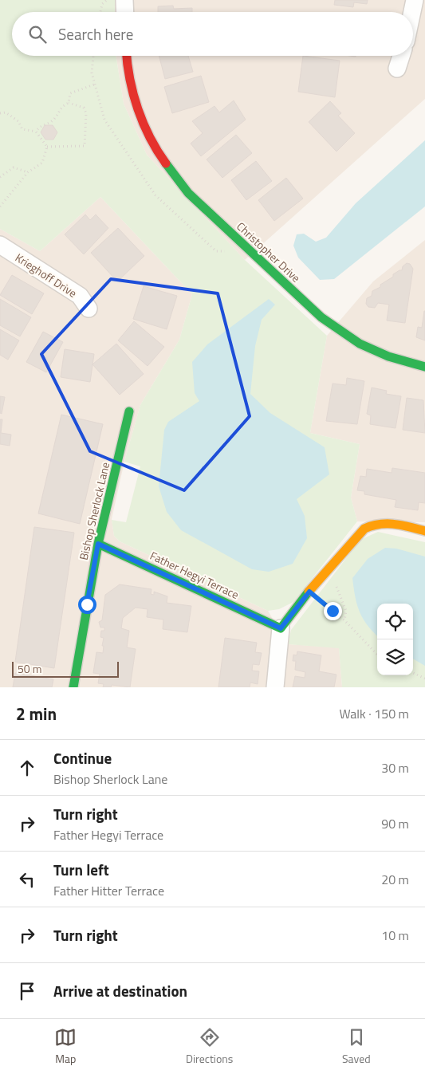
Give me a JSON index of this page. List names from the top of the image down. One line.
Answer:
{"streets":{"street":["Christopher Drive","Krieghoff Drive","Bishop Sherlock Lane","Father Hegyi Terrace"]},"crossings":[["Bishop Sherlock Lane","Father Hegyi Terrace"]],"scale_bar":"50 m","page":{"search":"Search here","scale":"50 m","heading":["2 min","Walk · 150 m"],"list":[["Continue","Bishop Sherlock Lane","30 m"],["Turn right","Father Hegyi Terrace","90 m"],["Turn left","Father Hitter Terrace","20 m"],["Turn right","10 m"],"Arrive at destination"],"nav":["Map","Directions","Saved"]}}
